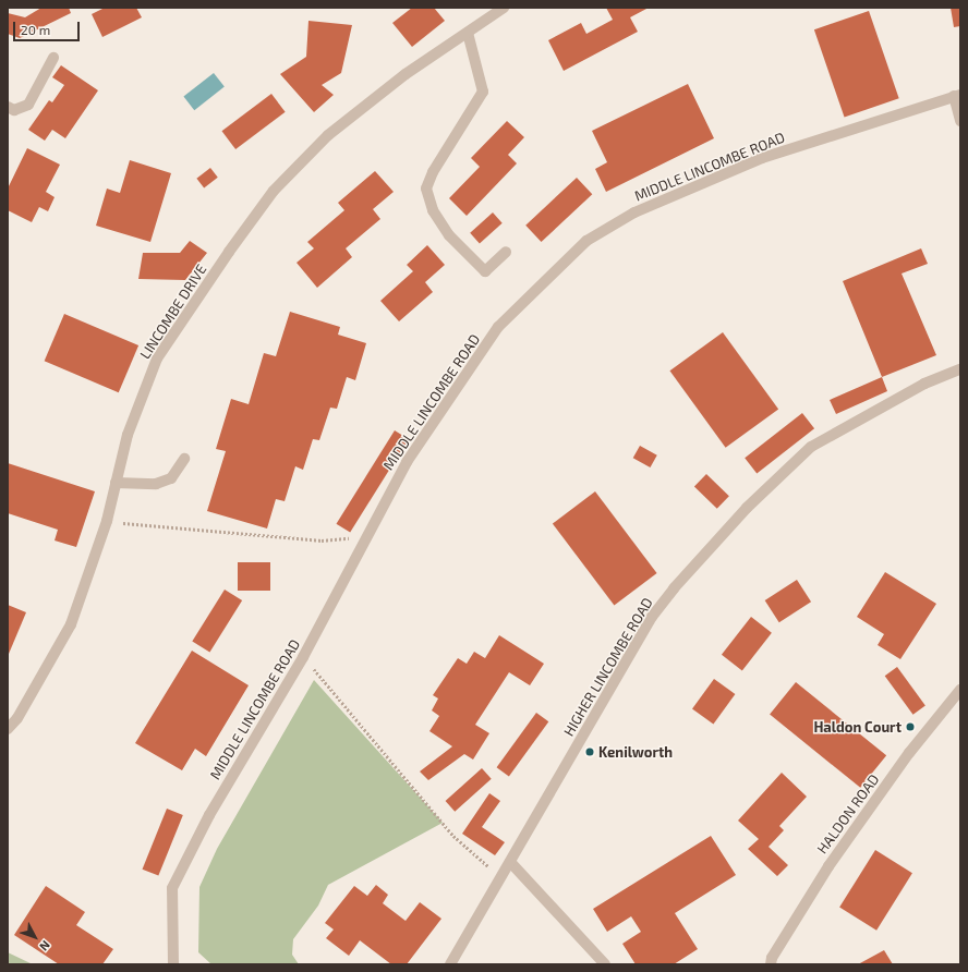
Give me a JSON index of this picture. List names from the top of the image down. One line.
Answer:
{"streets":{"street":["MIDDLE LINCOMBE ROAD","LINCOMBE DRIVE","HIGHER LINCOMBE ROAD","HALDON ROAD"]},"places":["Haldon Court","Kenilworth"],"scale_bar":"20 m","north":"bottom right"}
